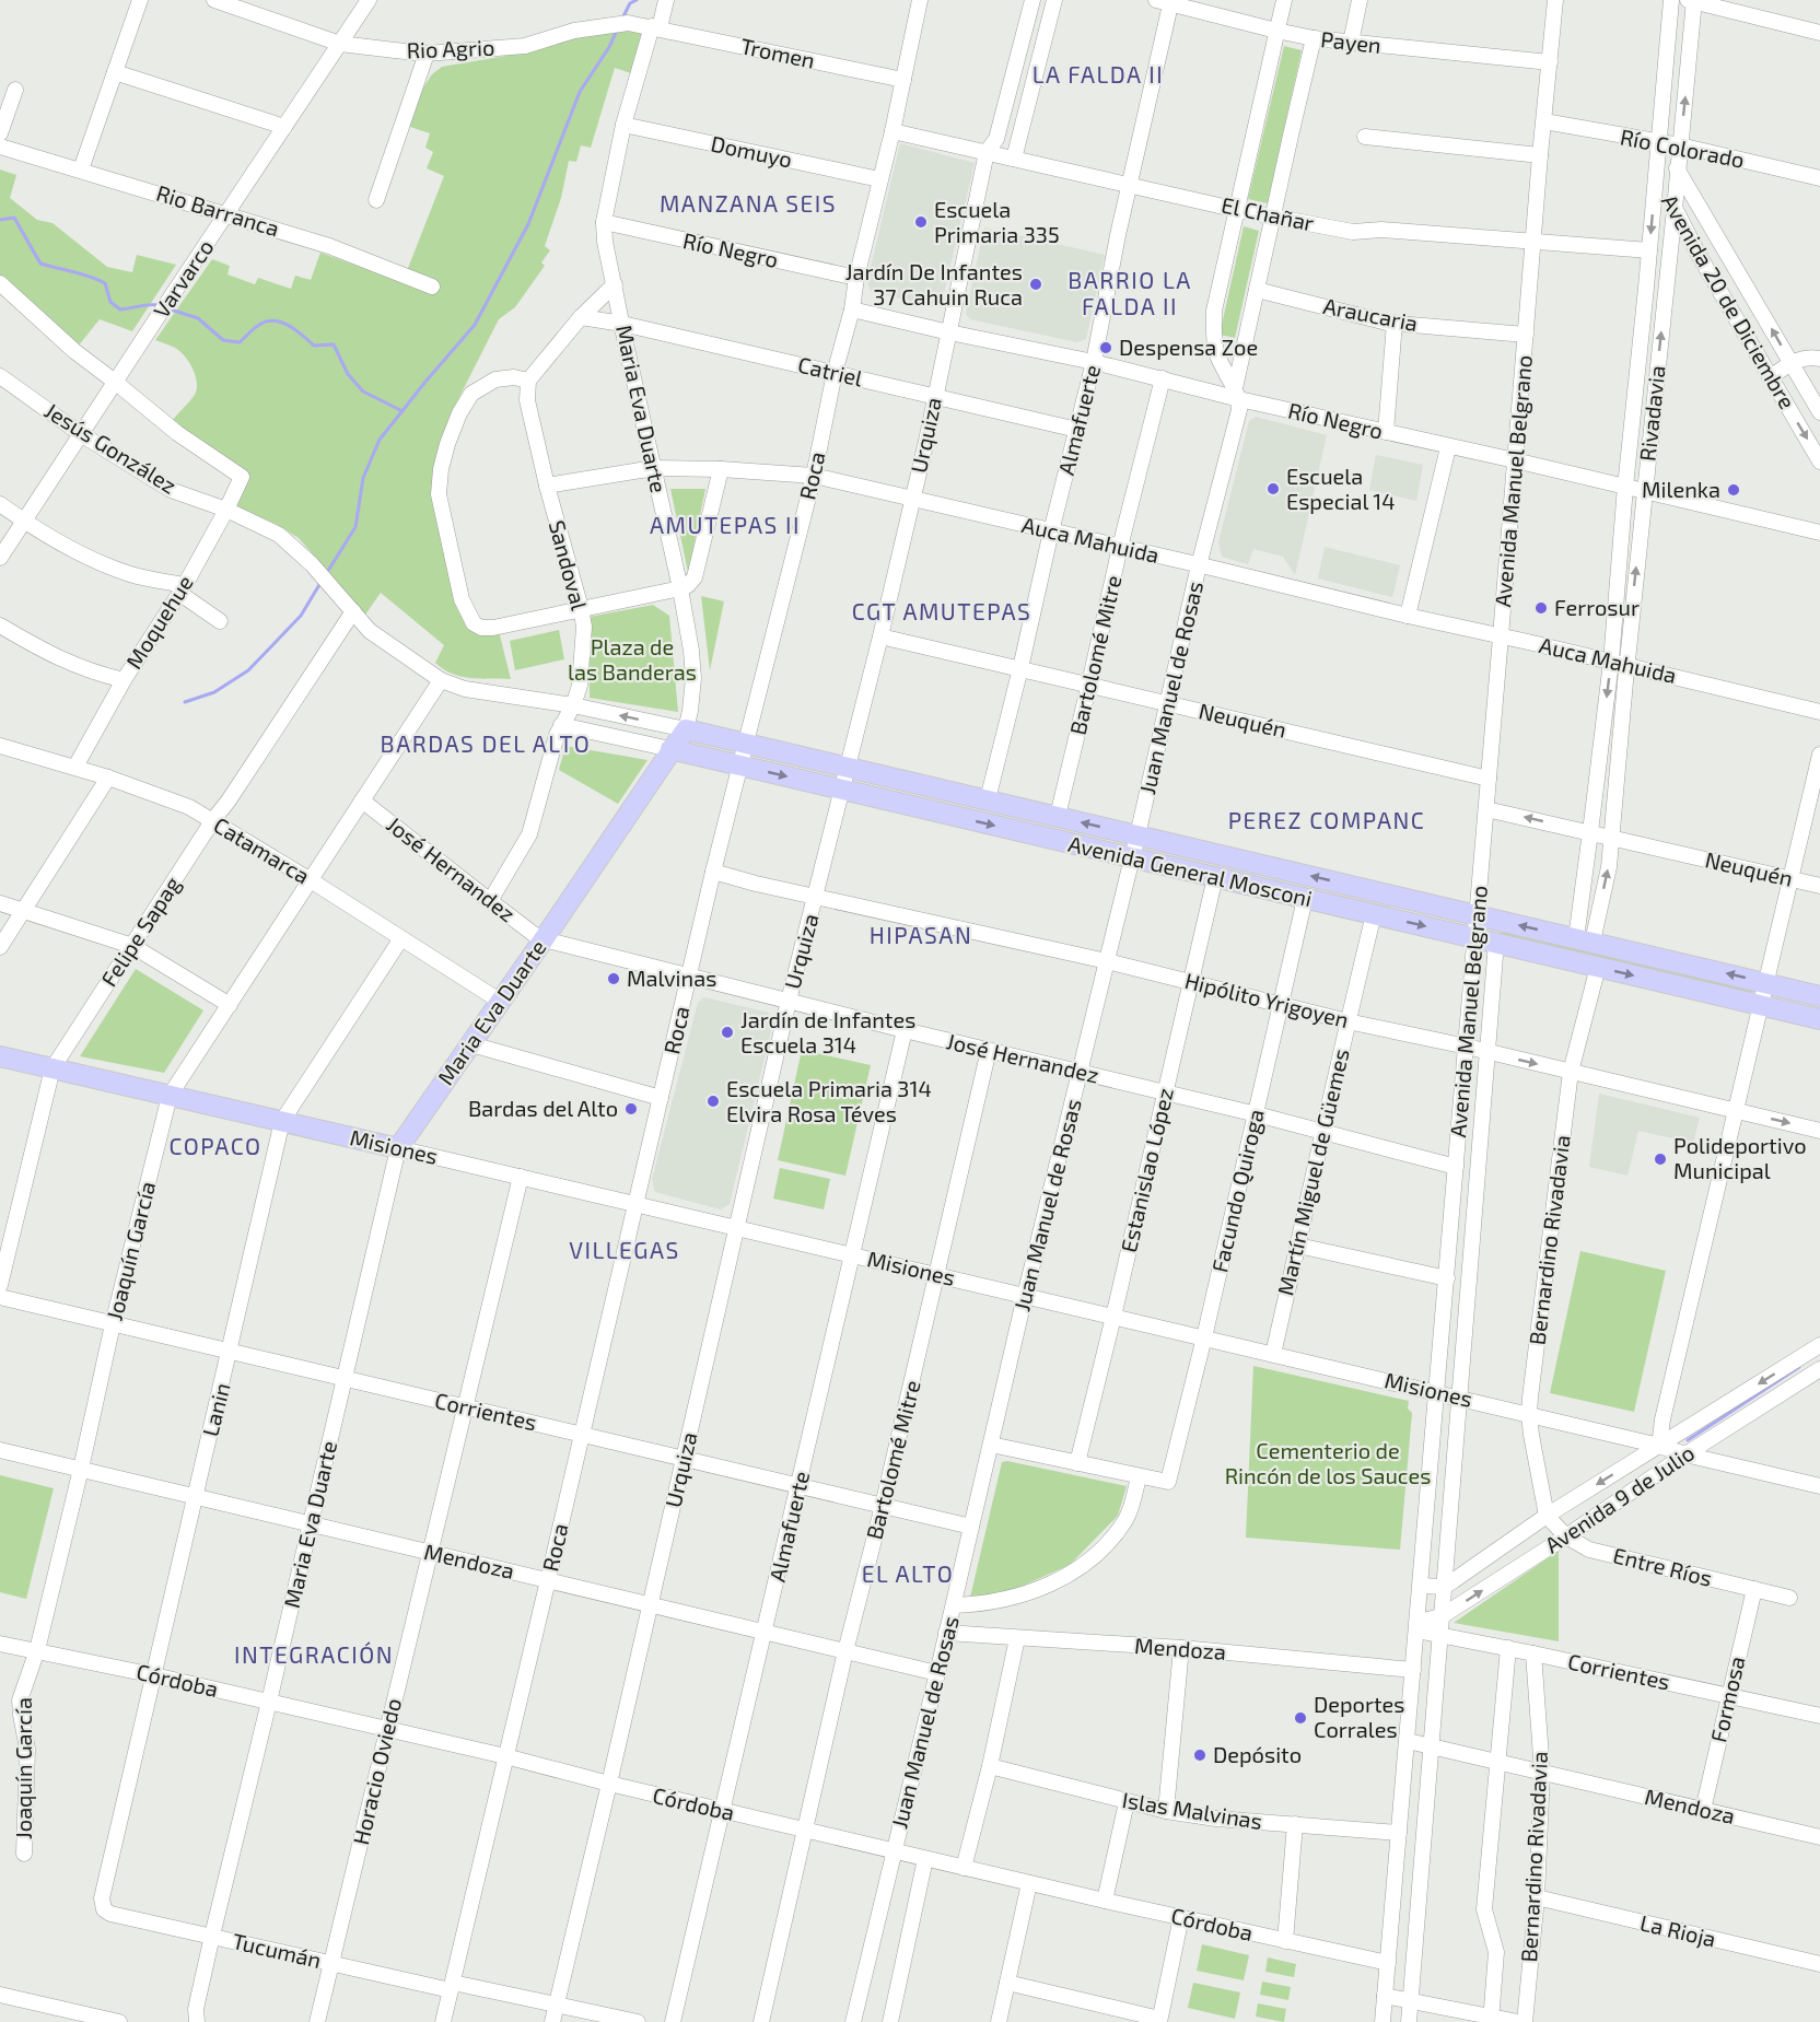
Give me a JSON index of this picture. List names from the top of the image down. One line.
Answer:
{"streets":{"main road":["Maria Eva Duarte","Avenida General Mosconi","Misiones"],"street":["Payen","Rio Agrio","Tromen","Río Colorado","Domuyo","Rio Barranca","El Chañar","Río Negro","Varvarco","Avenida 20 de Diciembre","Araucaria","Catriel","Rivadavia","Almafuerte","Urquiza","Jesús González","Roca","Avenida Manuel Belgrano","Auca Mahuida","Sandoval","Moquehue","Bartolomé Mitre","Juan Manuel de Rosas","Neuquén","Catamarca","José Hernandez","Felipe Sapag","Hipólito Yrigoyen","Estanislao López","Martín Miguel de Güemes","Facundo Quiroga","Bernardino Rivadavia","Joaquín García","Lanin","Corrientes","Avenida 9 de Julio","Mendoza","Entre Ríos","Córdoba","Formosa","Horacio Oviedo","Islas Malvinas","La Rioja","Tucumán"]},"crossings":[["Payen","Almafuerte"],["Payen","Avenida Manuel Belgrano"],["Payen","Juan Manuel de Rosas"],["Rio Agrio","Tromen"],["Rio Agrio","Varvarco"],["Rio Agrio","Maria Eva Duarte"],["Tromen","Maria Eva Duarte"],["Tromen","Roca"],["Río Colorado","Rivadavia"],["Río Colorado","Avenida Manuel Belgrano"],["Domuyo","Maria Eva Duarte"],["Domuyo","Roca"],["Rio Barranca","Varvarco"],["El Chañar","Rivadavia"],["El Chañar","Almafuerte"],["El Chañar","Urquiza"],["El Chañar","Roca"],["El Chañar","Avenida Manuel Belgrano"],["El Chañar","Juan Manuel de Rosas"],["Río Negro","Maria Eva Duarte"],["Río Negro","Rivadavia"],["Río Negro","Almafuerte"],["Río Negro","Urquiza"],["Río Negro","Roca"],["Río Negro","Avenida Manuel Belgrano"],["Río Negro","Bartolomé Mitre"],["Río Negro","Juan Manuel de Rosas"],["Varvarco","Jesús González"],["Varvarco","Moquehue"],["Avenida 20 de Diciembre","Rivadavia"],["Araucaria","Avenida Manuel Belgrano"],["Araucaria","Juan Manuel de Rosas"],["Catriel","Maria Eva Duarte"],["Catriel","Almafuerte"],["Catriel","Urquiza"],["Catriel","Roca"],["Maria Eva Duarte","Auca Mahuida"],["Maria Eva Duarte","Catamarca"],["Maria Eva Duarte","José Hernandez"],["Maria Eva Duarte","Avenida General Mosconi"],["Maria Eva Duarte","Misiones"],["Maria Eva Duarte","Corrientes"],["Maria Eva Duarte","Mendoza"],["Maria Eva Duarte","Córdoba"],["Maria Eva Duarte","Tucumán"],["Rivadavia","Auca Mahuida"],["Rivadavia","Neuquén"],["Rivadavia","Avenida General Mosconi"],["Almafuerte","Auca Mahuida"],["Almafuerte","Neuquén"],["Almafuerte","José Hernandez"],["Almafuerte","Avenida General Mosconi"],["Almafuerte","Misiones"],["Almafuerte","Corrientes"],["Almafuerte","Mendoza"],["Almafuerte","Córdoba"],["Urquiza","Auca Mahuida"],["Urquiza","Neuquén"],["Urquiza","José Hernandez"],["Urquiza","Avenida General Mosconi"],["Urquiza","Hipólito Yrigoyen"],["Urquiza","Misiones"],["Urquiza","Corrientes"],["Urquiza","Mendoza"],["Urquiza","Córdoba"],["Urquiza","Tucumán"],["Jesús González","Moquehue"],["Jesús González","Avenida General Mosconi"],["Jesús González","Felipe Sapag"],["Roca","Auca Mahuida"],["Roca","José Hernandez"],["Roca","Avenida General Mosconi"],["Roca","Hipólito Yrigoyen"],["Roca","Misiones"],["Roca","Corrientes"],["Roca","Mendoza"],["Roca","Córdoba"],["Roca","Tucumán"],["Avenida Manuel Belgrano","Auca Mahuida"],["Avenida Manuel Belgrano","Neuquén"],["Avenida Manuel Belgrano","José Hernandez"],["Avenida Manuel Belgrano","Avenida General Mosconi"],["Avenida Manuel Belgrano","Hipólito Yrigoyen"],["Avenida Manuel Belgrano","Misiones"],["Avenida Manuel Belgrano","Corrientes"],["Avenida Manuel Belgrano","Avenida 9 de Julio"],["Avenida Manuel Belgrano","Mendoza"],["Avenida Manuel Belgrano","Córdoba"],["Avenida Manuel Belgrano","Islas Malvinas"],["Auca Mahuida","Sandoval"],["Auca Mahuida","Bartolomé Mitre"],["Auca Mahuida","Juan Manuel de Rosas"],["Sandoval","José Hernandez"],["Sandoval","Avenida General Mosconi"],["Moquehue","Catamarca"],["Bartolomé Mitre","Neuquén"],["Bartolomé Mitre","José Hernandez"],["Bartolomé Mitre","Avenida General Mosconi"],["Bartolomé Mitre","Misiones"],["Bartolomé Mitre","Corrientes"],["Bartolomé Mitre","Mendoza"],["Bartolomé Mitre","Córdoba"],["Juan Manuel de Rosas","Neuquén"],["Juan Manuel de Rosas","José Hernandez"],["Juan Manuel de Rosas","Avenida General Mosconi"],["Juan Manuel de Rosas","Hipólito Yrigoyen"],["Juan Manuel de Rosas","Misiones"],["Juan Manuel de Rosas","Corrientes"],["Juan Manuel de Rosas","Mendoza"],["Juan Manuel de Rosas","Córdoba"],["Catamarca","Felipe Sapag"],["Catamarca","Joaquín García"],["Catamarca","Lanin"],["José Hernandez","Estanislao López"],["José Hernandez","Martín Miguel de Güemes"],["José Hernandez","Facundo Quiroga"],["José Hernandez","Joaquín García"],["Avenida General Mosconi","Felipe Sapag"],["Avenida General Mosconi","Estanislao López"],["Avenida General Mosconi","Martín Miguel de Güemes"],["Avenida General Mosconi","Facundo Quiroga"],["Avenida General Mosconi","Bernardino Rivadavia"],["Avenida General Mosconi","Joaquín García"],["Felipe Sapag","Misiones"],["Hipólito Yrigoyen","Estanislao López"],["Hipólito Yrigoyen","Martín Miguel de Güemes"],["Hipólito Yrigoyen","Facundo Quiroga"],["Hipólito Yrigoyen","Bernardino Rivadavia"],["Misiones","Estanislao López"],["Misiones","Martín Miguel de Güemes"],["Misiones","Facundo Quiroga"],["Misiones","Bernardino Rivadavia"],["Misiones","Joaquín García"],["Misiones","Lanin"],["Misiones","Avenida 9 de Julio"],["Misiones","Horacio Oviedo"],["Bernardino Rivadavia","Corrientes"],["Bernardino Rivadavia","Avenida 9 de Julio"],["Bernardino Rivadavia","Mendoza"],["Bernardino Rivadavia","Entre Ríos"],["Bernardino Rivadavia","La Rioja"],["Joaquín García","Corrientes"],["Joaquín García","Mendoza"],["Joaquín García","Córdoba"],["Lanin","Corrientes"],["Lanin","Mendoza"],["Lanin","Córdoba"],["Lanin","Tucumán"],["Corrientes","Avenida 9 de Julio"],["Corrientes","Formosa"],["Corrientes","Horacio Oviedo"],["Avenida 9 de Julio","Entre Ríos"],["Mendoza","Formosa"],["Mendoza","Horacio Oviedo"],["Entre Ríos","Formosa"],["Córdoba","Horacio Oviedo"],["Horacio Oviedo","Tucumán"]],"districts":["LA FALDA II","MANZANA SEIS","BARRIO LA FALDA II","AMUTEPAS II","CGT AMUTEPAS","BARDAS DEL ALTO","PEREZ COMPANC","HIPASAN","COPACO","VILLEGAS","EL ALTO","INTEGRACIÓN"],"parks":["Plaza de las Banderas","Cementerio de Rincón de los Sauces"],"places":["Escuela Primaria 335","Jardín De Infantes 37 Cahuin Ruca","Despensa Zoe","Escuela Especial 14","Milenka","Ferrosur","Malvinas","Jardín de Infantes Escuela 314","Escuela Primaria 314 Elvira Rosa Téves","Bardas del Alto","Polideportivo Municipal","Deportes Corrales","Depósito"]}
